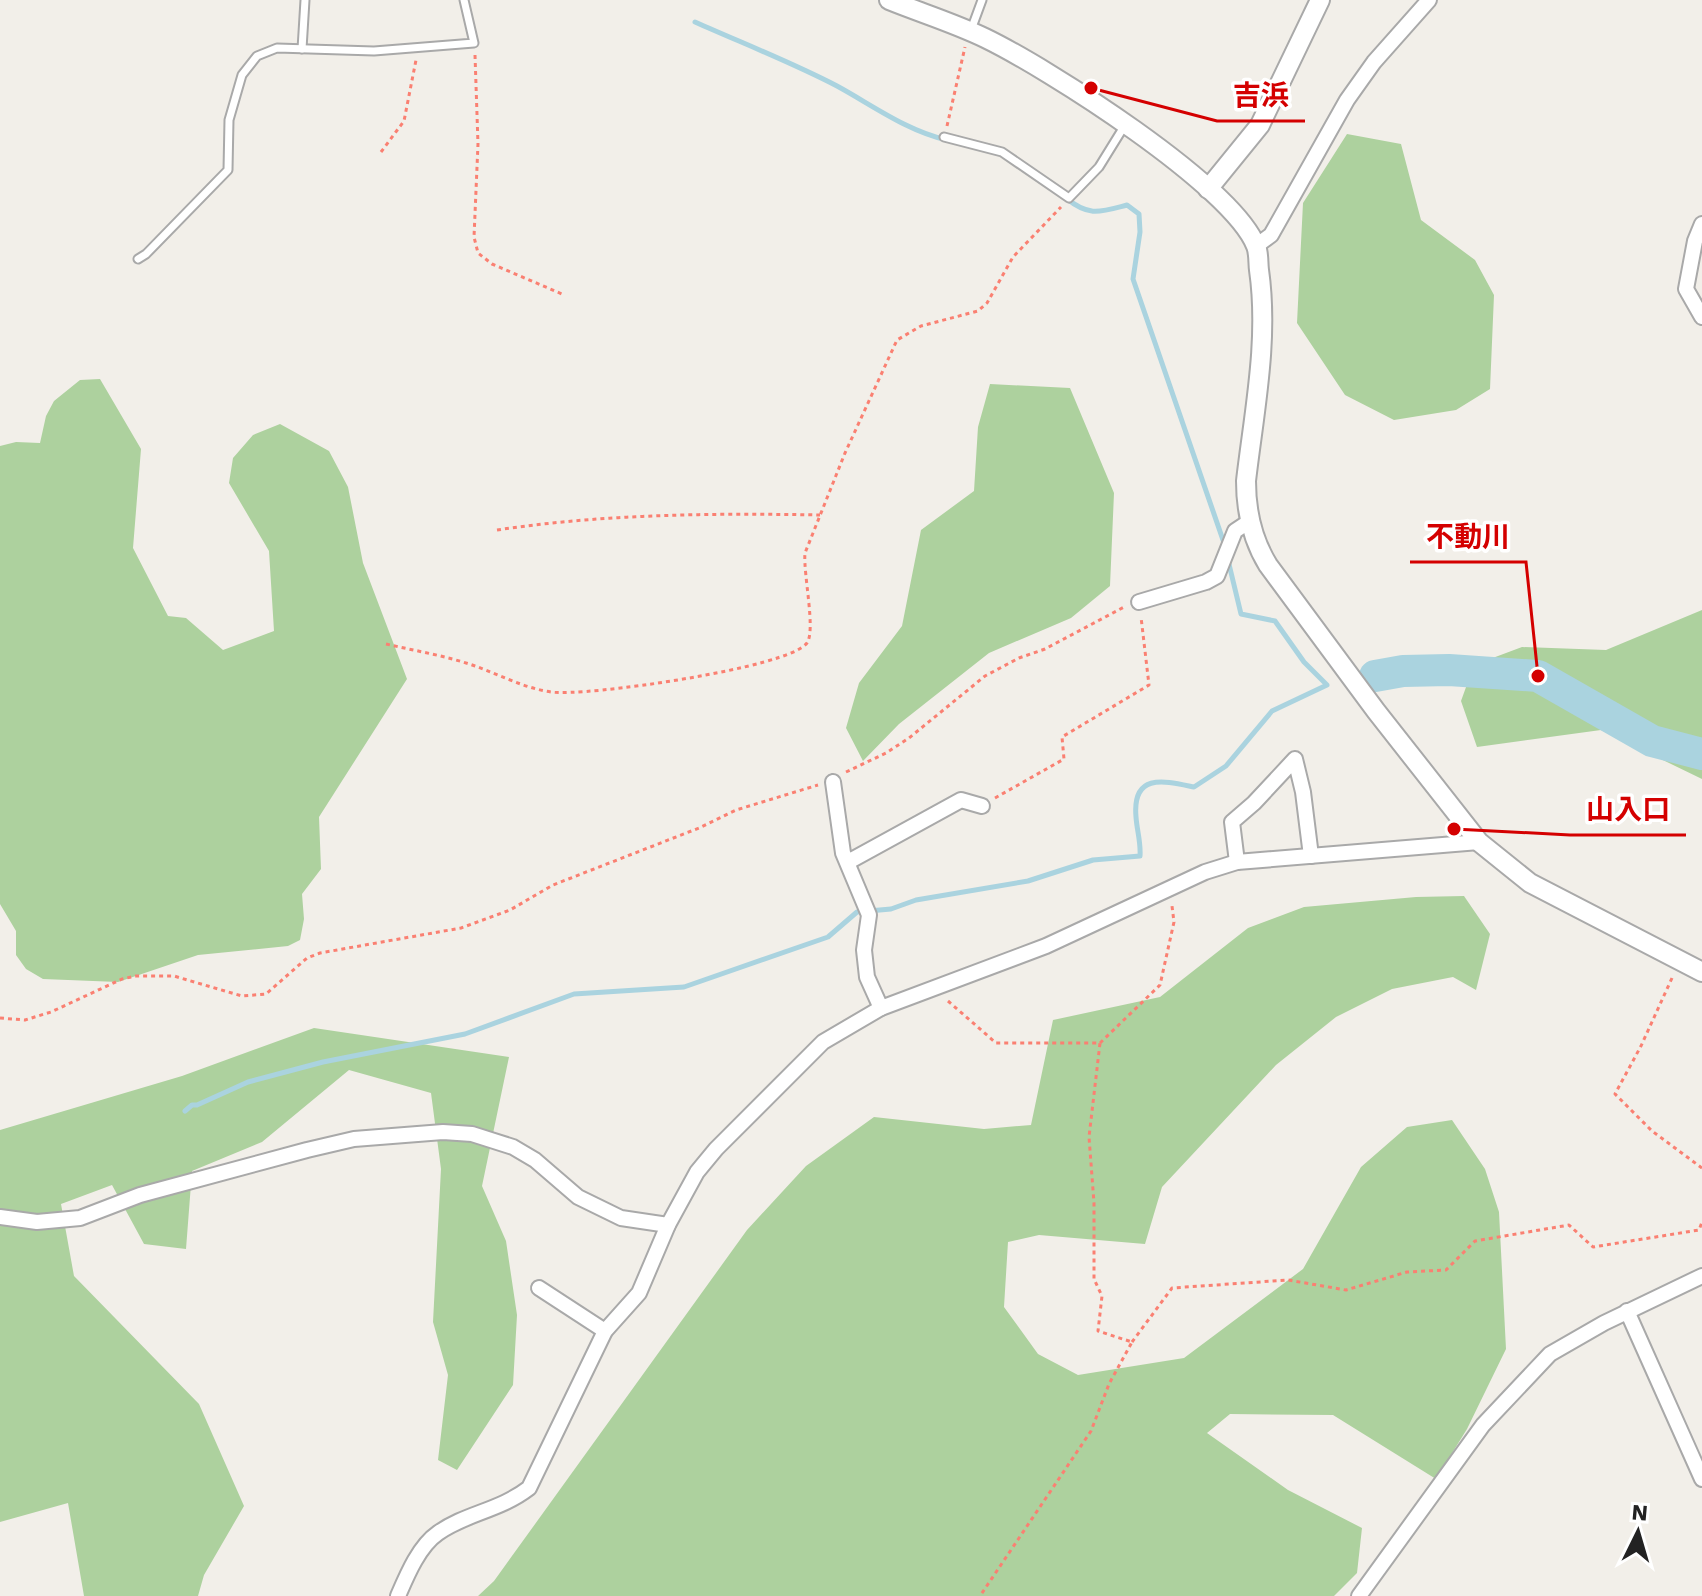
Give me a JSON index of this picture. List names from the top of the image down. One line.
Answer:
{"places":["吉浜","不動川","山入口"],"north":"top"}
